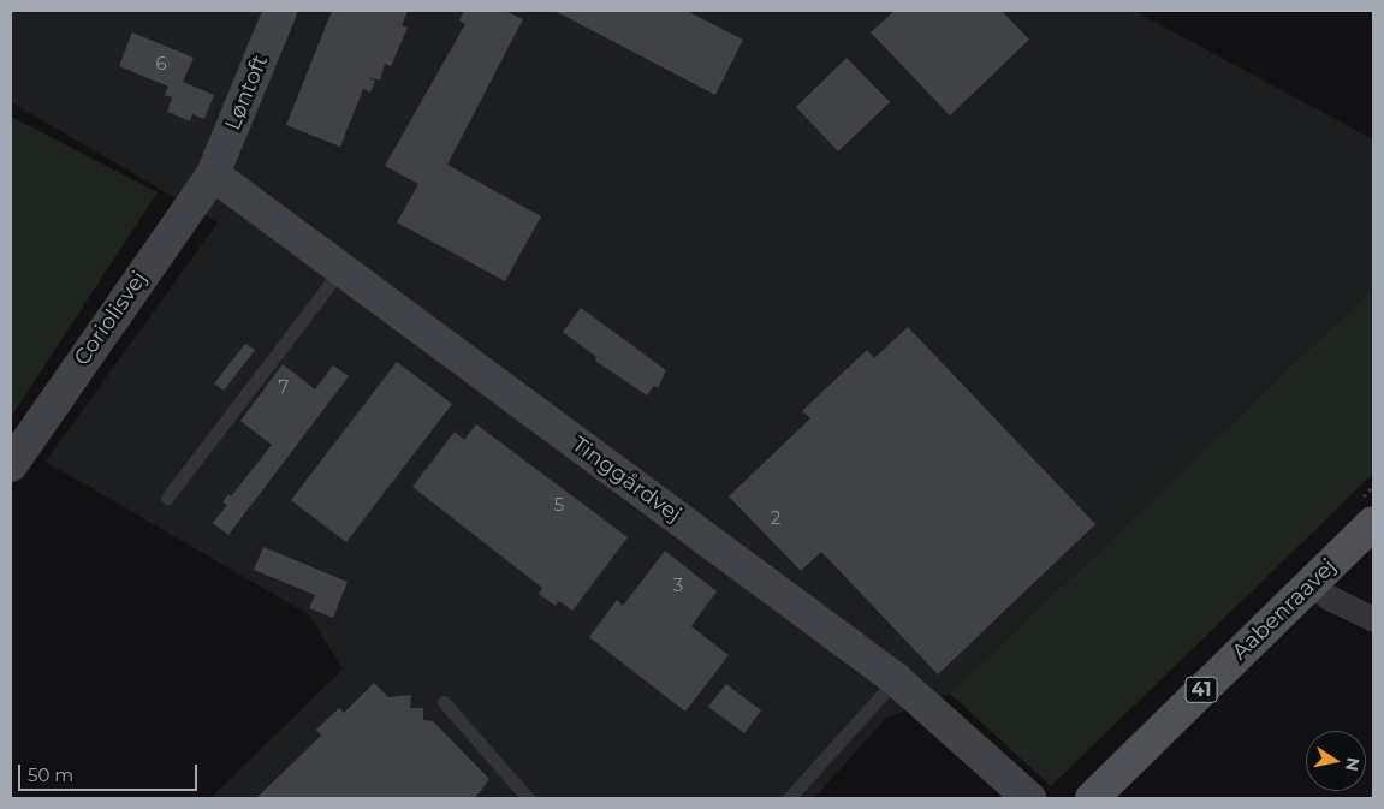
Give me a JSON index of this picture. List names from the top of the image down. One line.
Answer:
{"streets":{"main road":["Aabenraavej","41"],"street":["Løntoft","Coriolisvej","Tinggårdvej"]},"crossings":[["Løntoft","Coriolisvej"],["Løntoft","Tinggårdvej"],["Coriolisvej","Tinggårdvej"]],"house_numbers":["6","7","5","2","3"],"scale_bar":"50 m","north":"right"}
